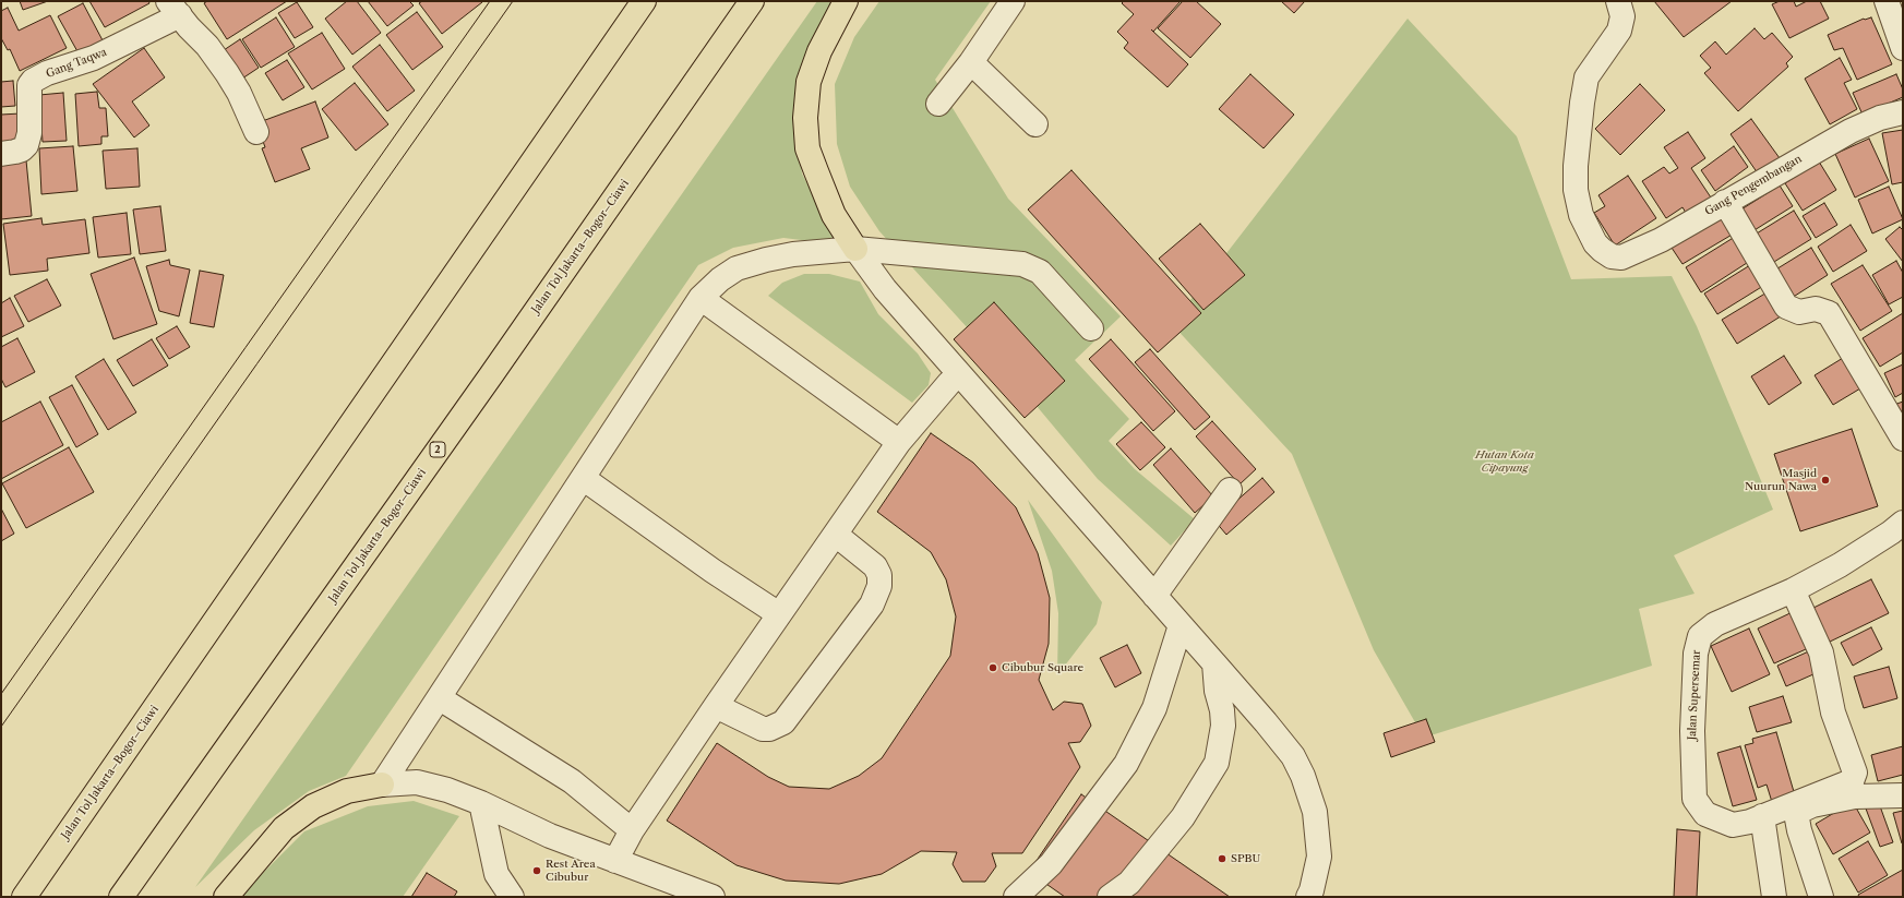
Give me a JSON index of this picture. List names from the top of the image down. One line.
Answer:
{"streets":{"highway":["Jalan Tol Jakarta–Bogor–Ciawi","2"],"street":["Gang Taqwa","Gang Pengembangan","Jalan Supersemar"]},"parks":["Hutan Kota Cipayung"],"places":["Masjid Nuurun Nawa","Cibubur Square","SPBU","Rest Area Cibubur"]}
